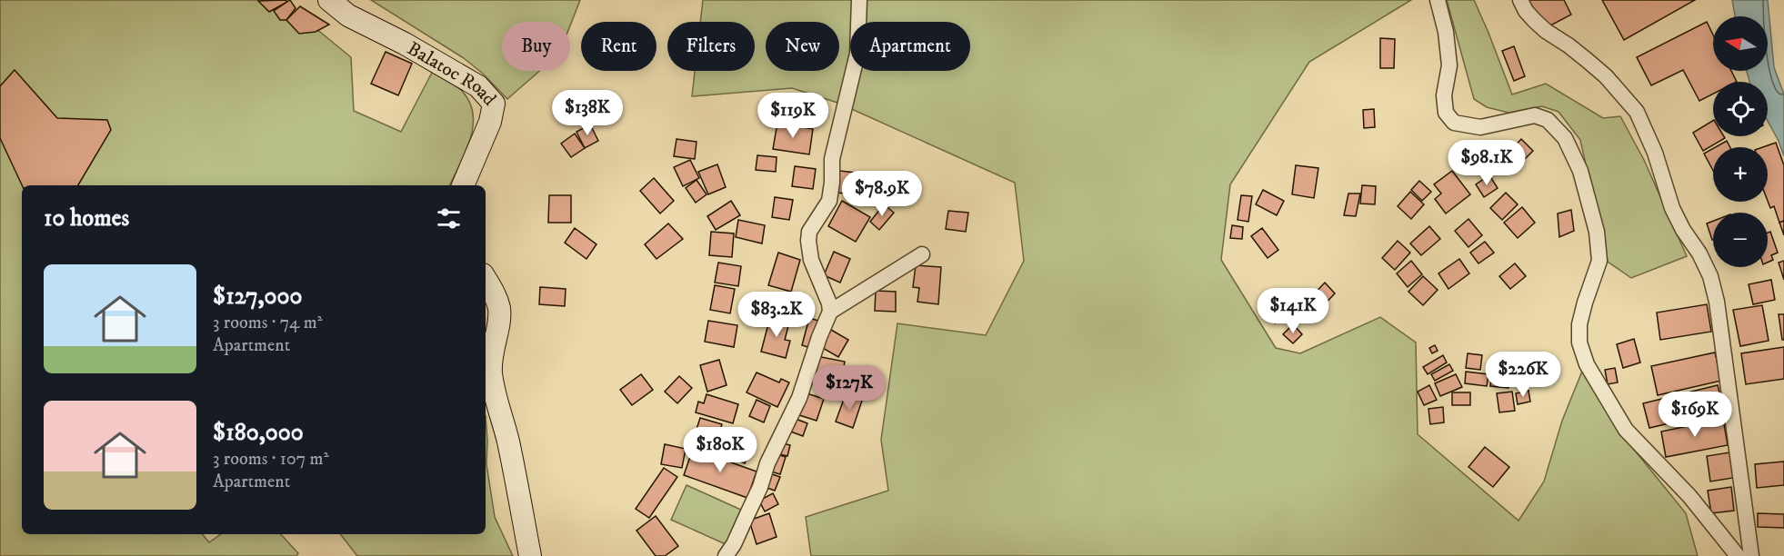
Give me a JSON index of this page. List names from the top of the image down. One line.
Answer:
{"streets":{"main road":["Balatoc Road"]},"north":"left","page":{"map_buttons":["+","−"],"chip":["Buy","Rent","Filters","New","Apartment"],"price":["$138K","$119K","$98.1K","$78.9K","$141K","$83.2K","$226K","$127K","$169K","$180K"],"heading":"10 homes","list":[{"name":"$127,000","note":"3 rooms · 74 m² · Apartment"},{"name":"$180,000","note":"3 rooms · 107 m² · Apartment"}]}}
